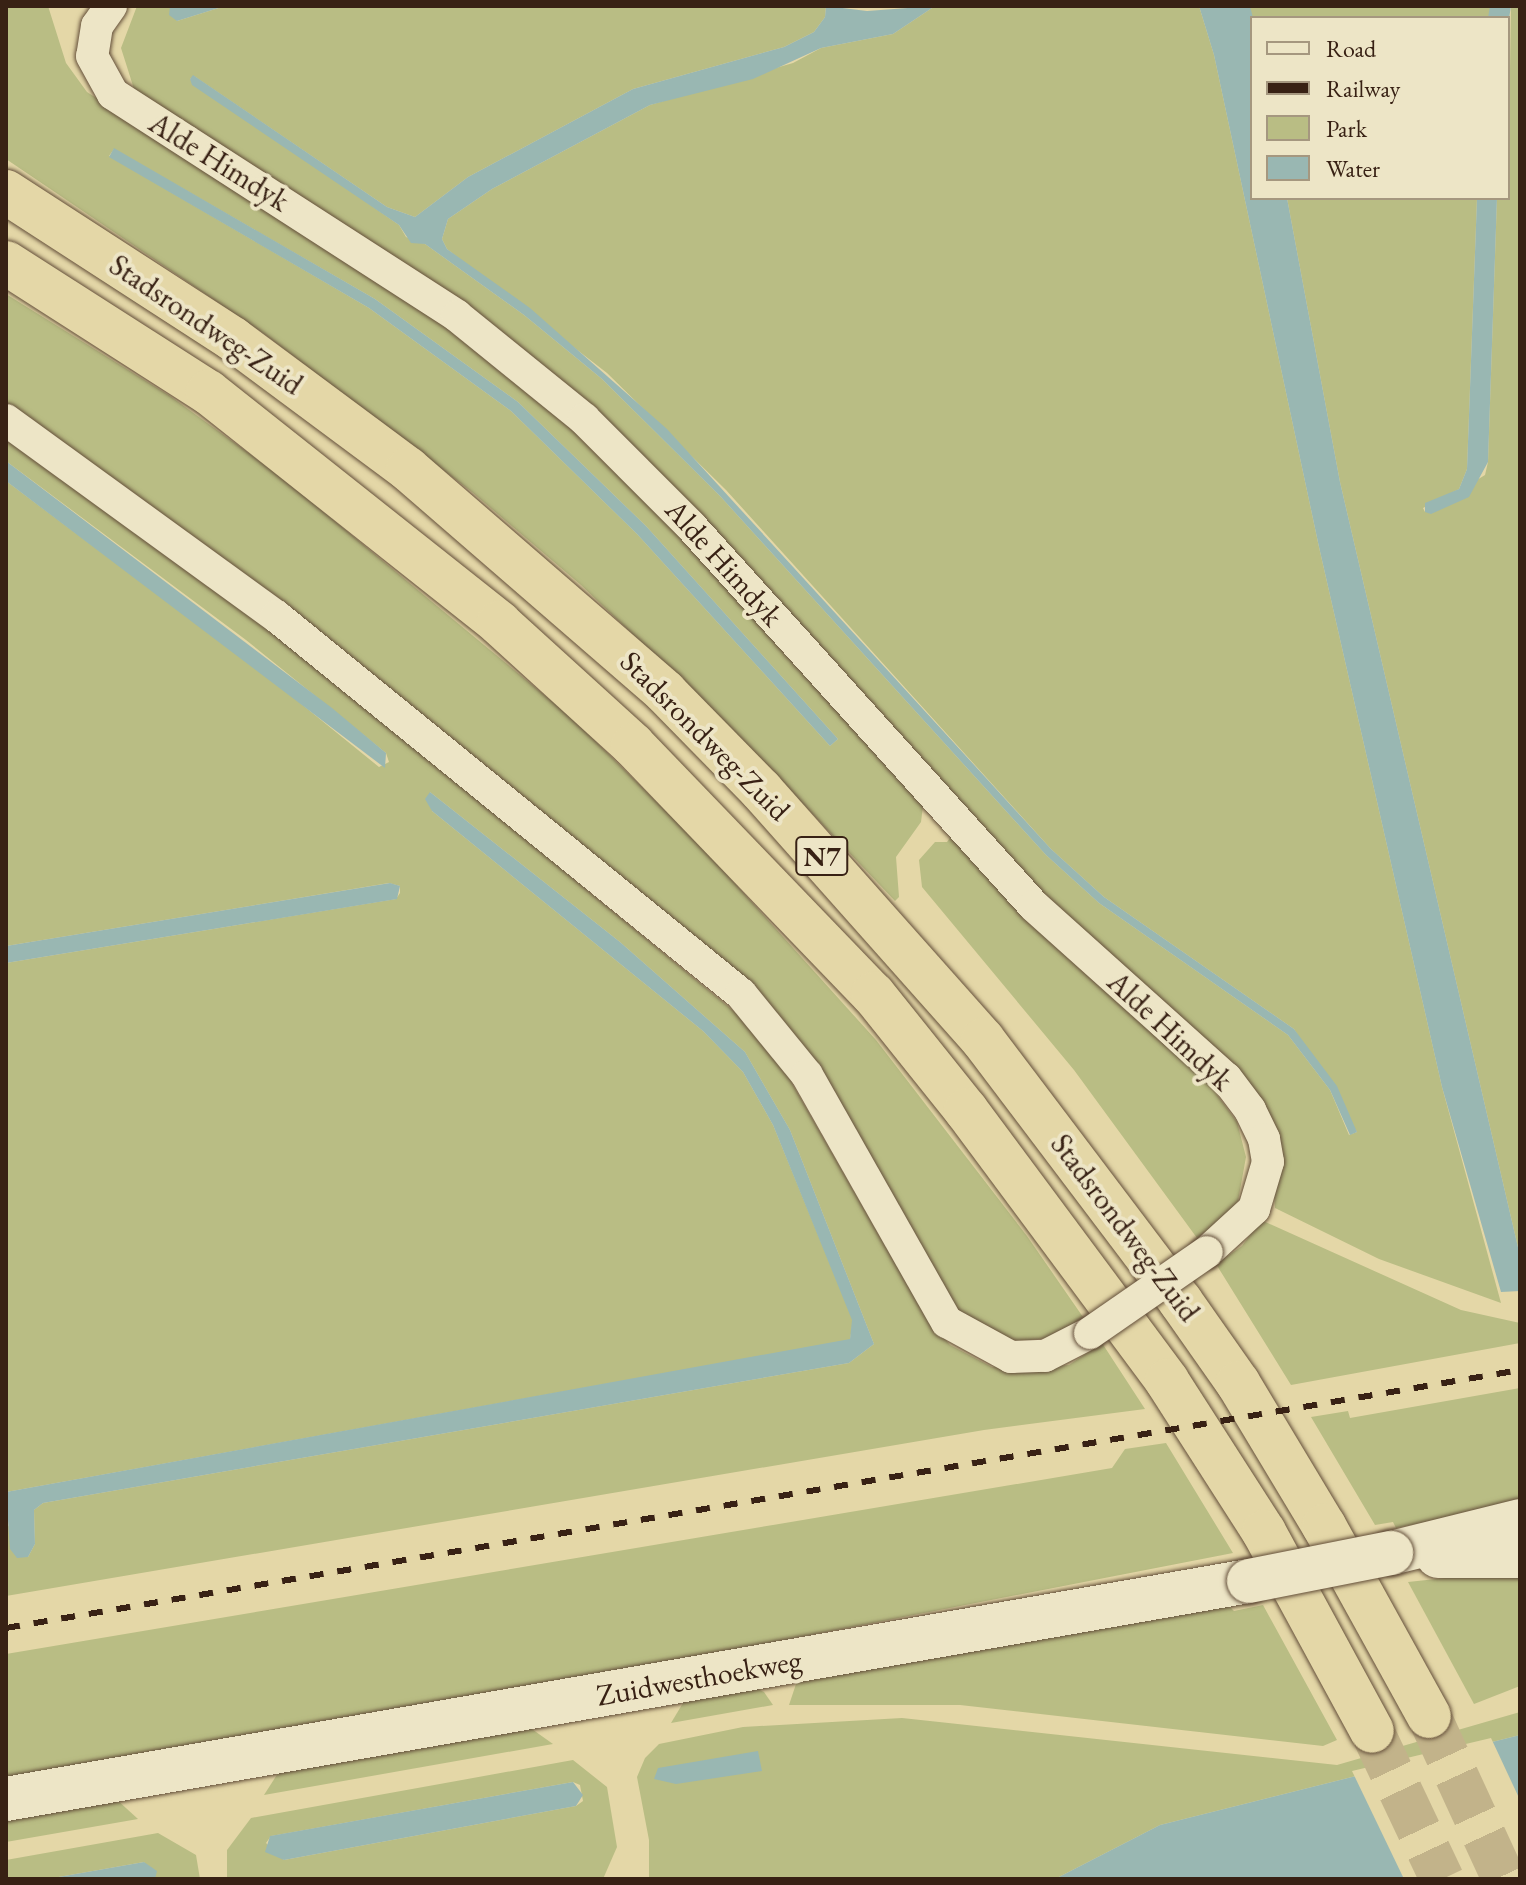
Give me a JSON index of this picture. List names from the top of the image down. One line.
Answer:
{"streets":{"highway":["Stadsrondweg-Zuid","N7"],"street":["Alde Himdyk","Zuidwesthoekweg"]},"legend":["Road","Railway","Park","Water"]}
